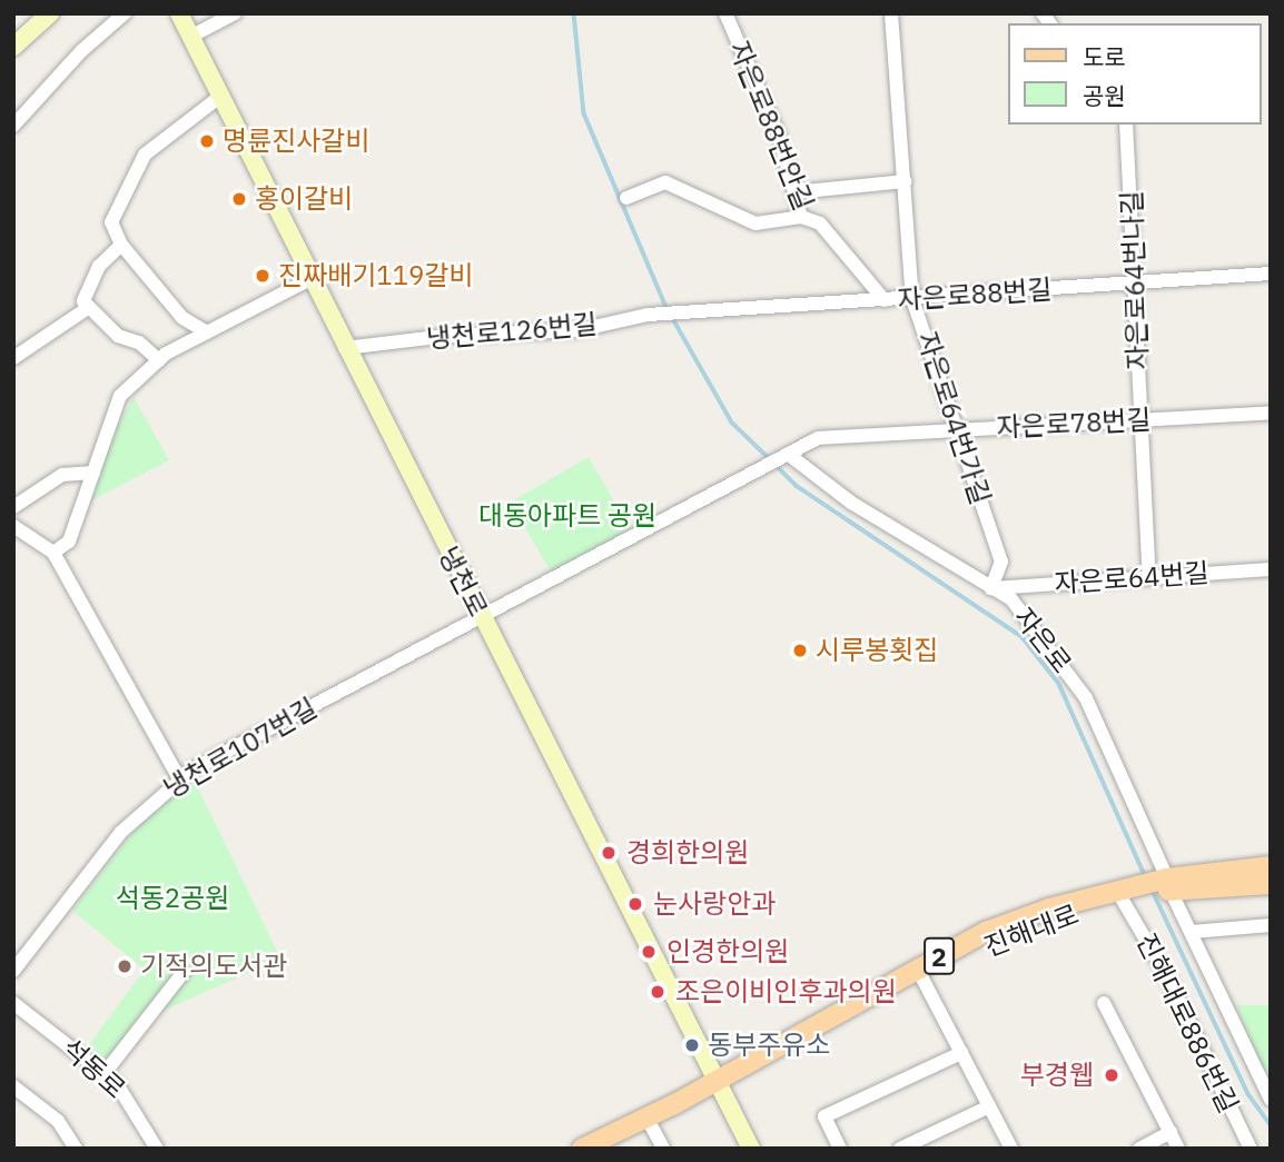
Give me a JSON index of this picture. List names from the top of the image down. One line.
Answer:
{"streets":{"main road":["냉천로","진해대로","2"],"street":["자은로88번안길","자은로64번나길","자은로88번길","냉천로126번길","자은로64번가길","자은로78번길","자은로64번길","자은로","냉천로107번길","진해대로886번길","석동로"]},"crossings":[["자은로88번안길","자은로88번길"],["자은로64번나길","자은로88번길"],["자은로64번나길","자은로78번길"],["자은로64번나길","자은로64번길"],["자은로88번길","냉천로126번길"],["자은로88번길","자은로64번가길"],["냉천로126번길","냉천로"],["자은로64번가길","자은로78번길"],["자은로64번가길","자은로64번길"],["자은로64번가길","자은로"],["자은로78번길","자은로"],["자은로78번길","냉천로107번길"],["자은로64번길","자은로"],["냉천로","냉천로107번길"],["냉천로","2"],["자은로","2"],["진해대로","2"],["진해대로","진해대로886번길"],["2","진해대로886번길"]],"parks":["대동아파트 공원","석동2공원"],"places":["명륜진사갈비","홍이갈비","진짜배기119갈비","시루봉횟집","경희한의원","눈사랑안과","인경한의원","기적의도서관","조은이비인후과의원","동부주유소","부경웹"],"legend":["도로","공원"]}
